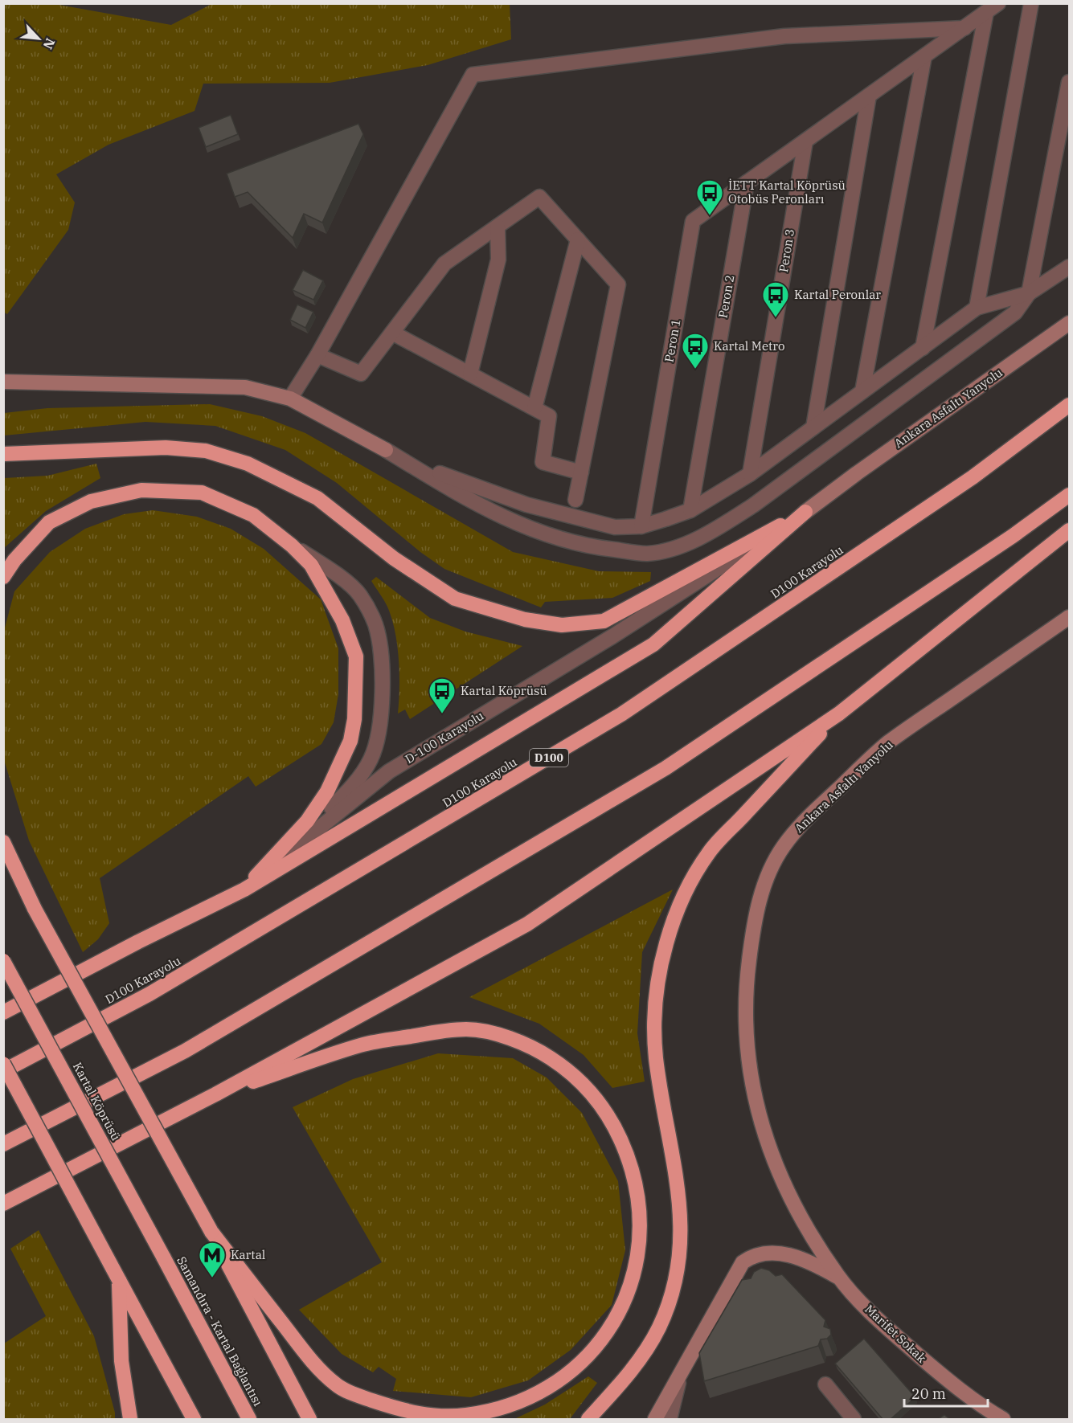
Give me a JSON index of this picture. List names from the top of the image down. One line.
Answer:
{"streets":{"highway":["D100 Karayolu","D100","Kartal Köprüsü","Samandıra - Kartal Bağlantısı"],"main road":["Ankara Asfaltı Yanyolu","Marifet Sokak"],"street":["Peron 3","Peron 2","Peron 1","D-100 Karayolu"]},"crossings":[["Peron 2","Peron 1"],["Ankara Asfaltı Yanyolu","D-100 Karayolu"],["Ankara Asfaltı Yanyolu","Marifet Sokak"],["Kartal Köprüsü","Samandıra - Kartal Bağlantısı"]],"places":{"bus stop":["İETT Kartal Köprüsü Otobüs Peronları","Kartal Peronlar","Kartal Metro","Kartal Köprüsü"],"metro station":["Kartal"]},"scale_bar":"20 m","north":"bottom right"}
